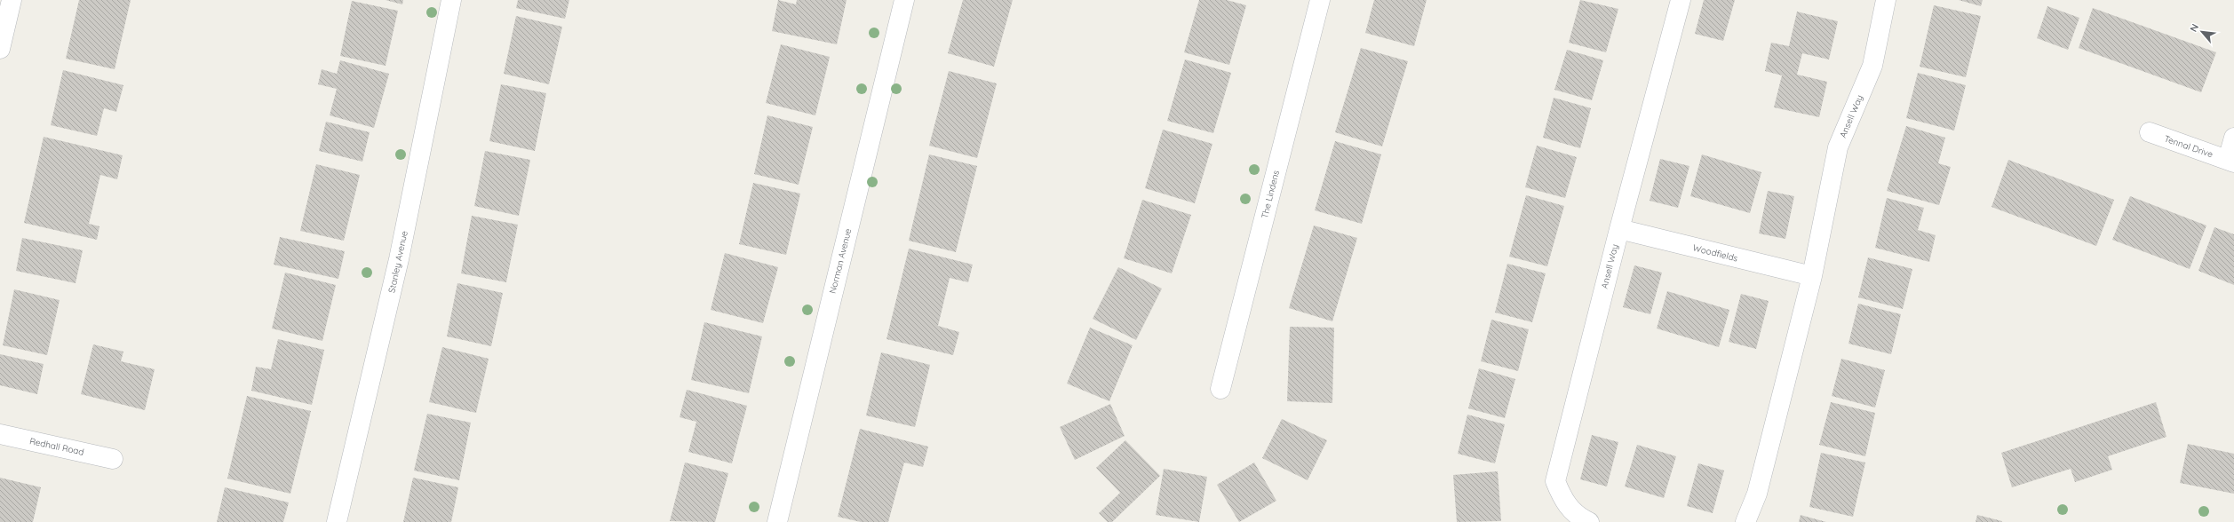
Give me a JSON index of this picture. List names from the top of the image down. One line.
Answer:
{"streets":{"street":["Ansell Way","Tennal Drive","The Lindens","Woodfields","Norman Avenue","Stanley Avenue","Redhall Road"]},"crossings":[["Ansell Way","Woodfields"]],"north":"top left"}
